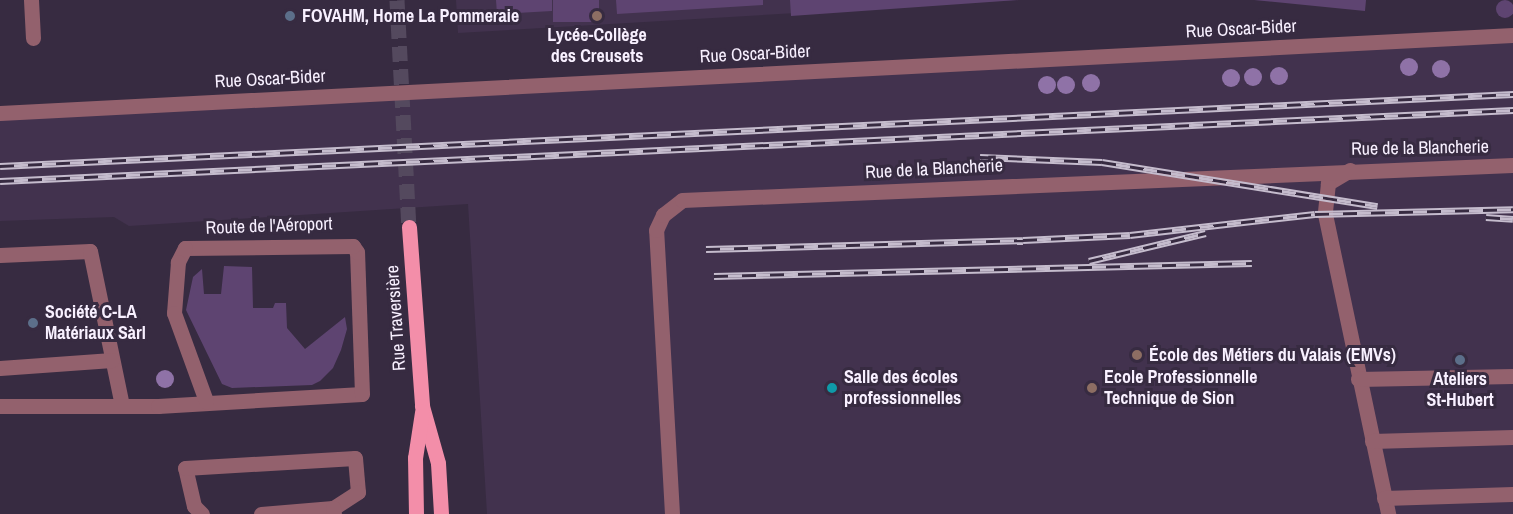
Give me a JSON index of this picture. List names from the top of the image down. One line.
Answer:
{"streets":{"main road":["Rue Traversière"],"street":["Rue Oscar-Bider","Rue de la Blancherie","Route de l'Aéroport"]},"places":["FOVAHM, Home La Pommeraie","Lycée-Collège des Creusets","Société C-LA Matériaux Sàrl","École des Métiers du Valais (EMVs)","Ateliers St-Hubert","Salle des écoles professionnelles","Ecole Professionnelle Technique de Sion"]}
